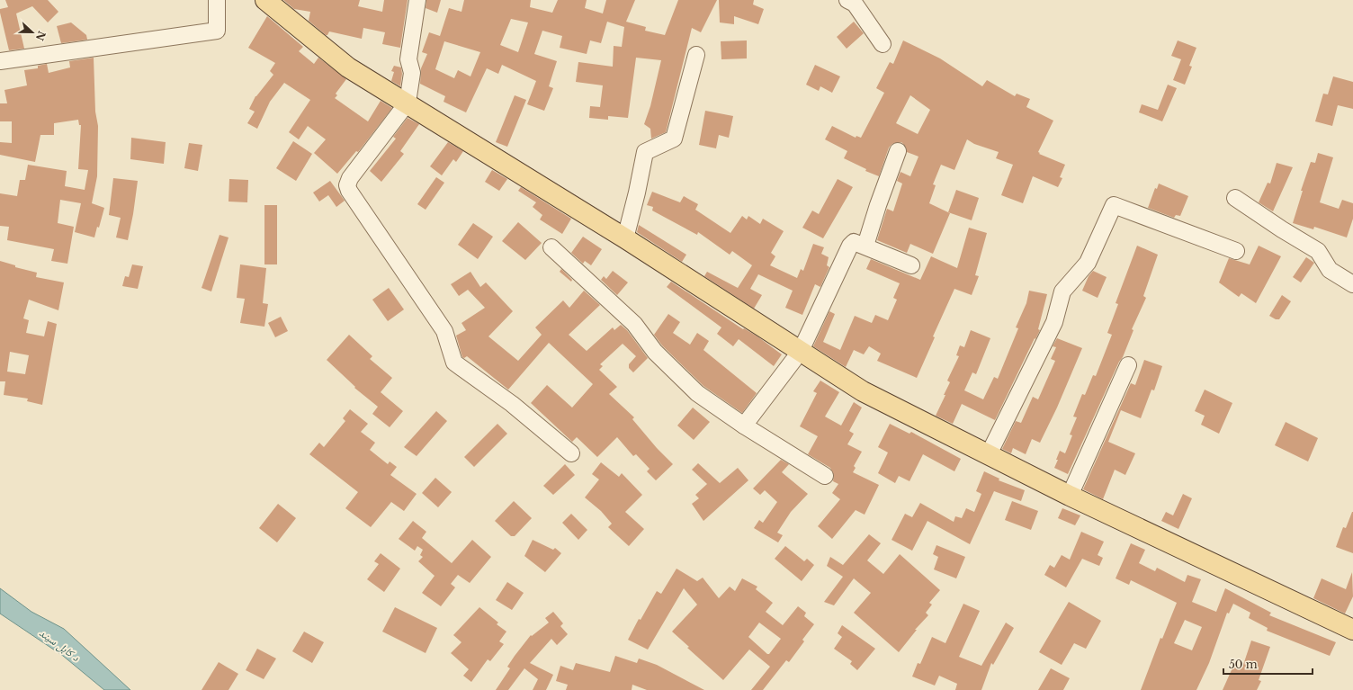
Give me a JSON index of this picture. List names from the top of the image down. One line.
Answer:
{"water":["د کابل سيند"],"scale_bar":"50 m","north":"right"}
